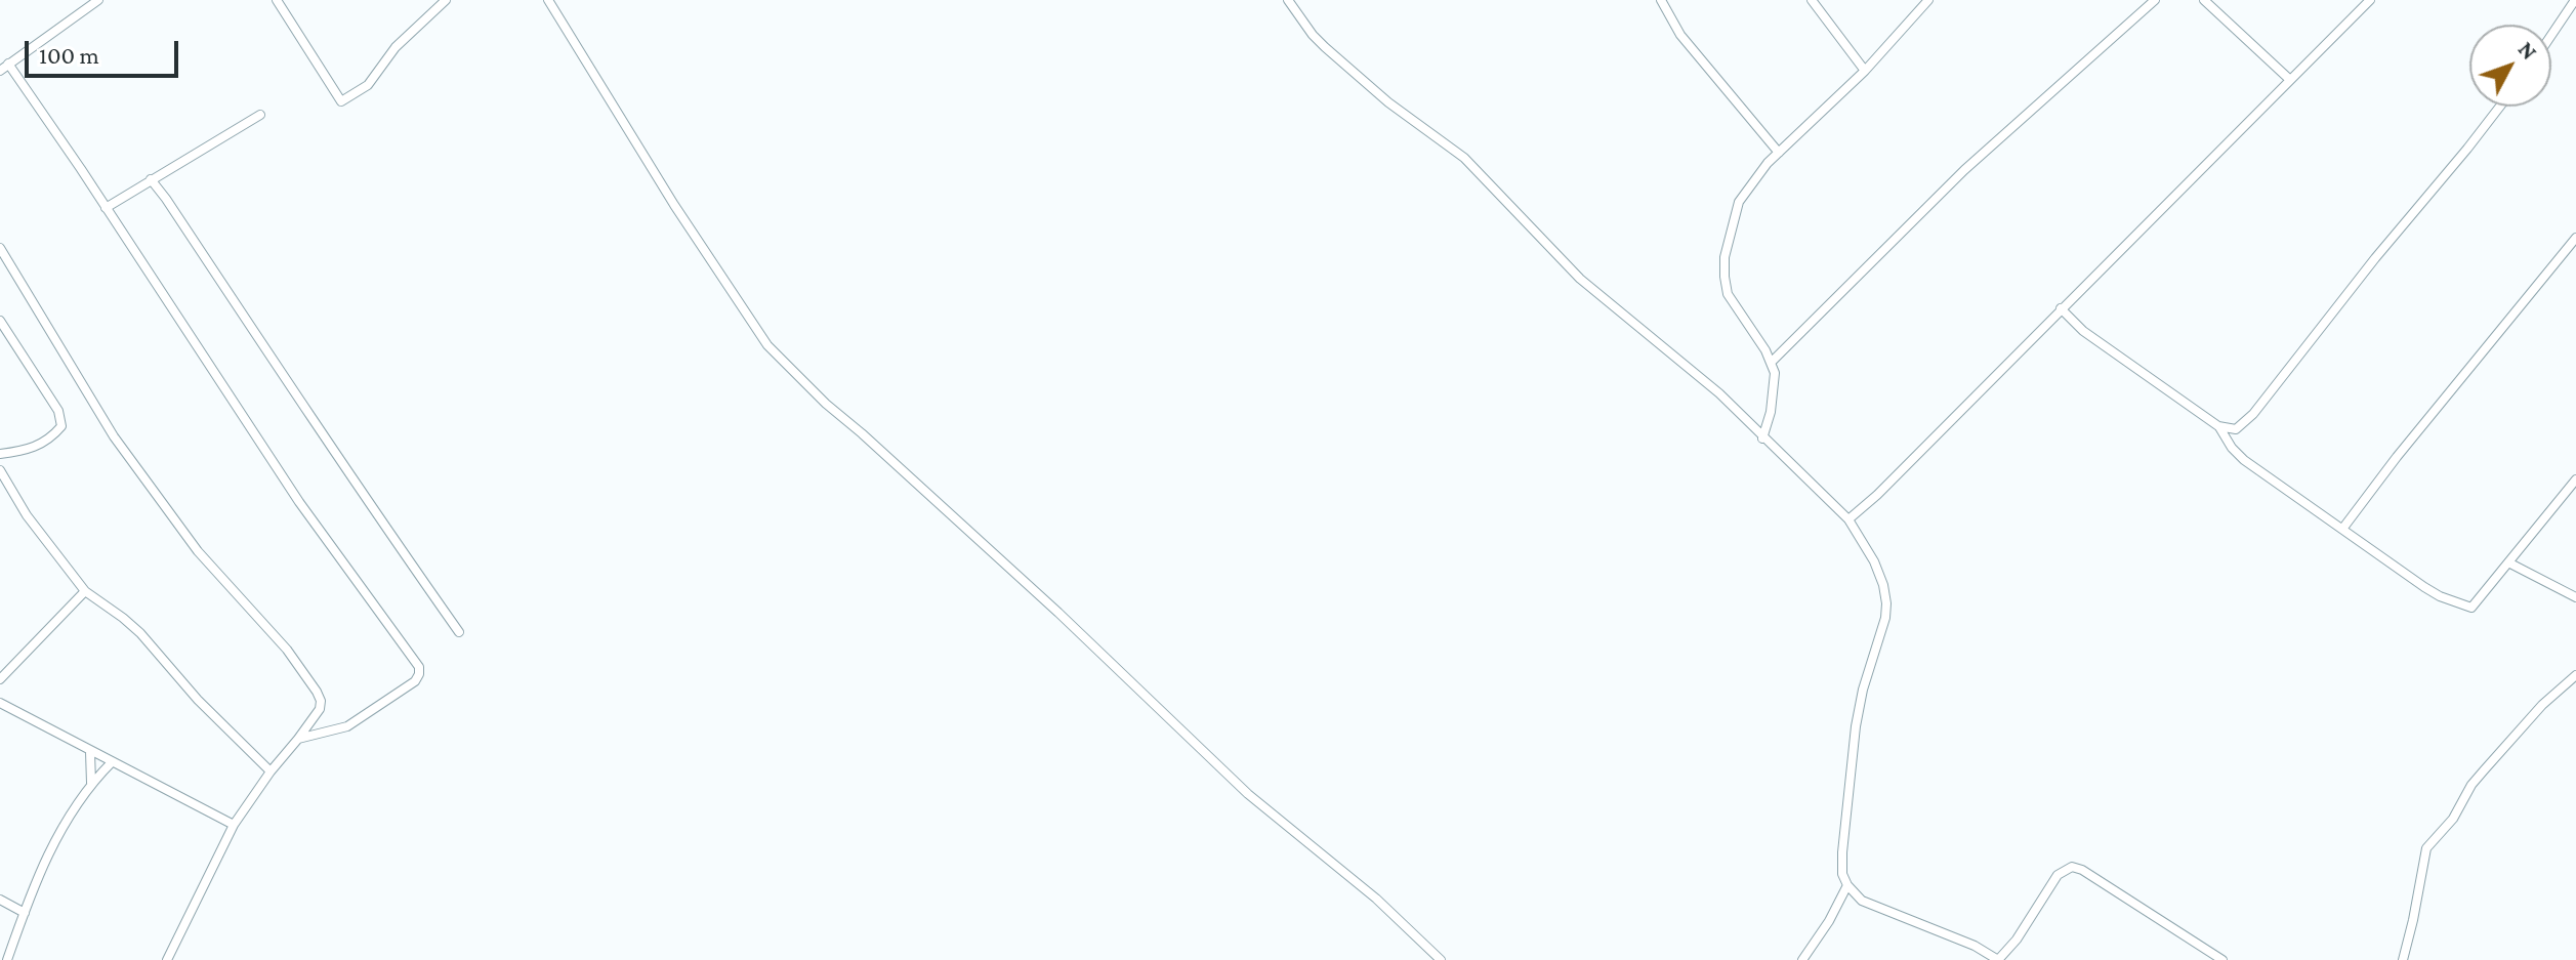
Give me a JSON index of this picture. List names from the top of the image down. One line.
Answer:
{"scale_bar":"100 m","north":"top right"}
